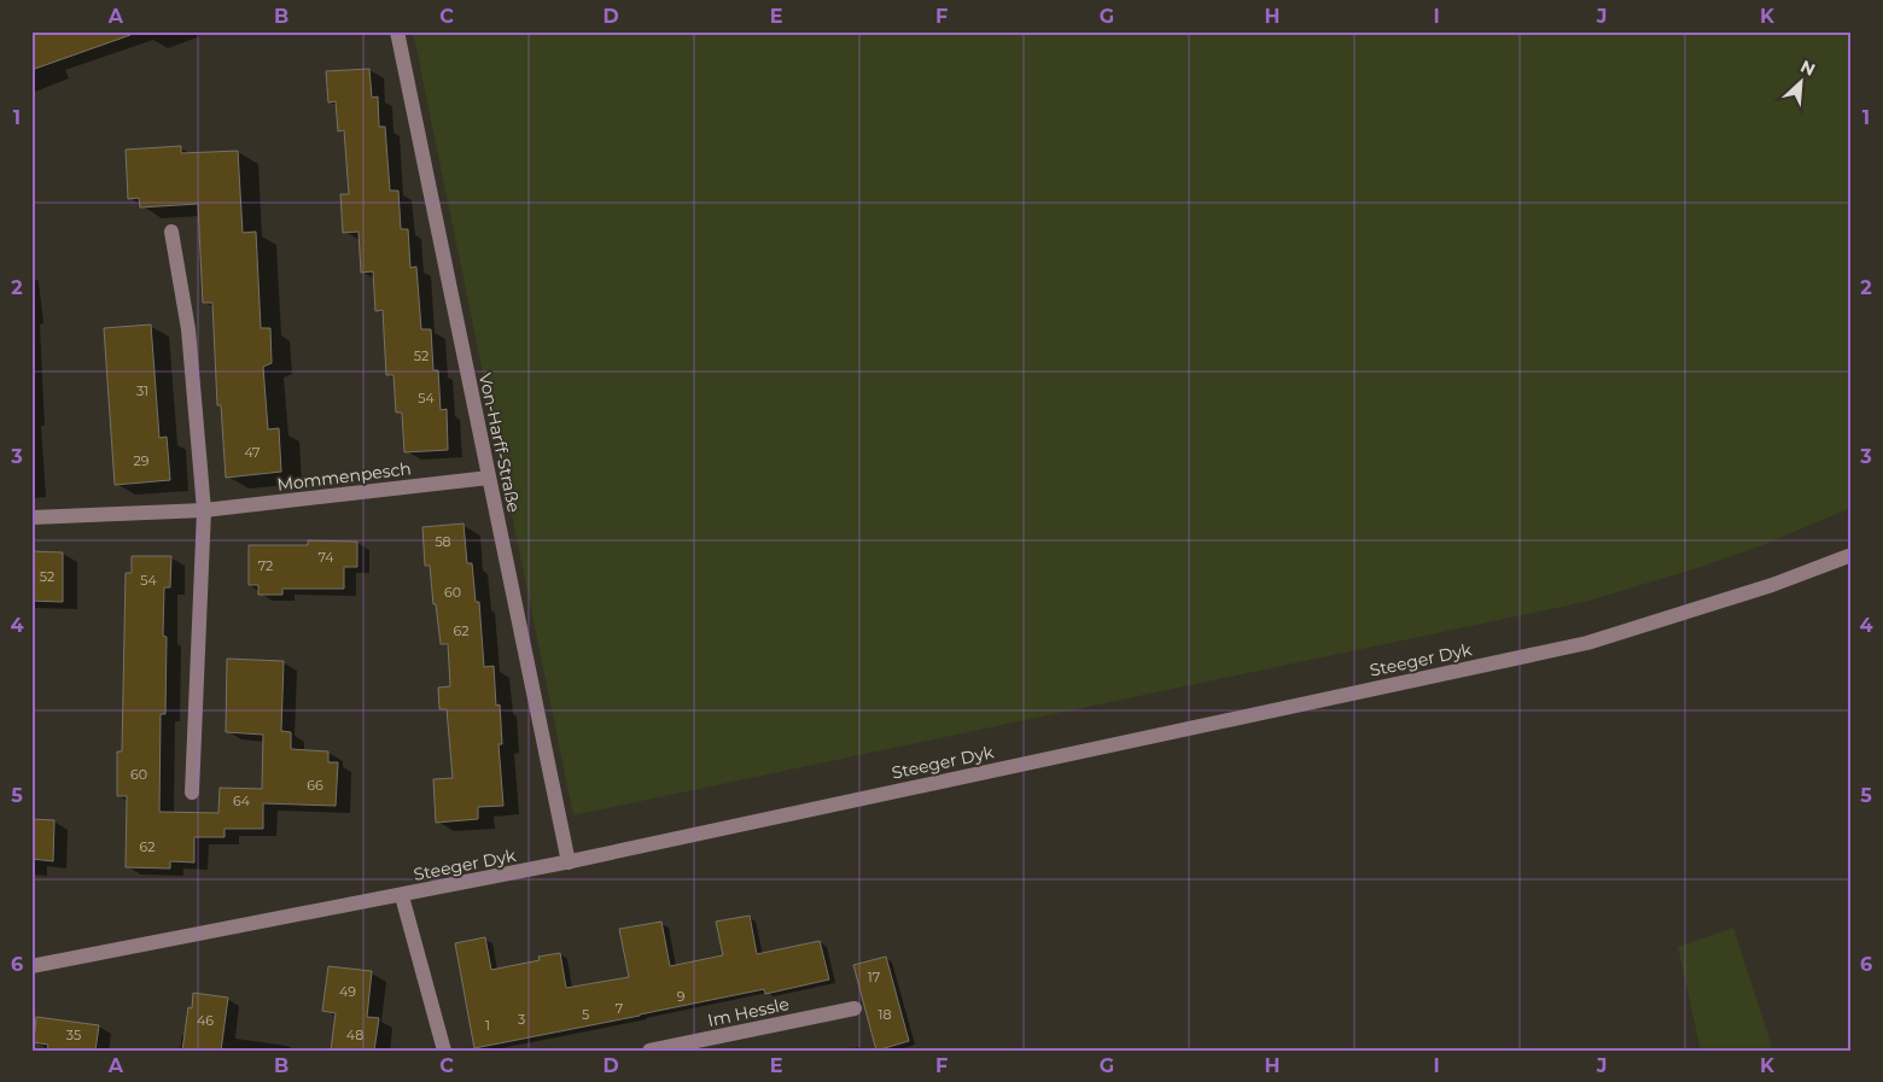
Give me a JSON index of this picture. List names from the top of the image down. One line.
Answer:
{"streets":{"street":["Von-Harff-Straße","Mommenpesch","Steeger Dyk","Im Hessle"]},"crossings":[["Von-Harff-Straße","Mommenpesch"],["Von-Harff-Straße","Steeger Dyk"]],"house_numbers":["52","31","54","47","29","58","74","72","52","54","60","62","60","66","64","62","17","49","9","7","5","18","3","46","1","35","48"],"north":"top right","grid":{"columns":["A","B","C","D","E","F","G","H","I","J","K"],"rows":["1","2","3","4","5","6"]}}
